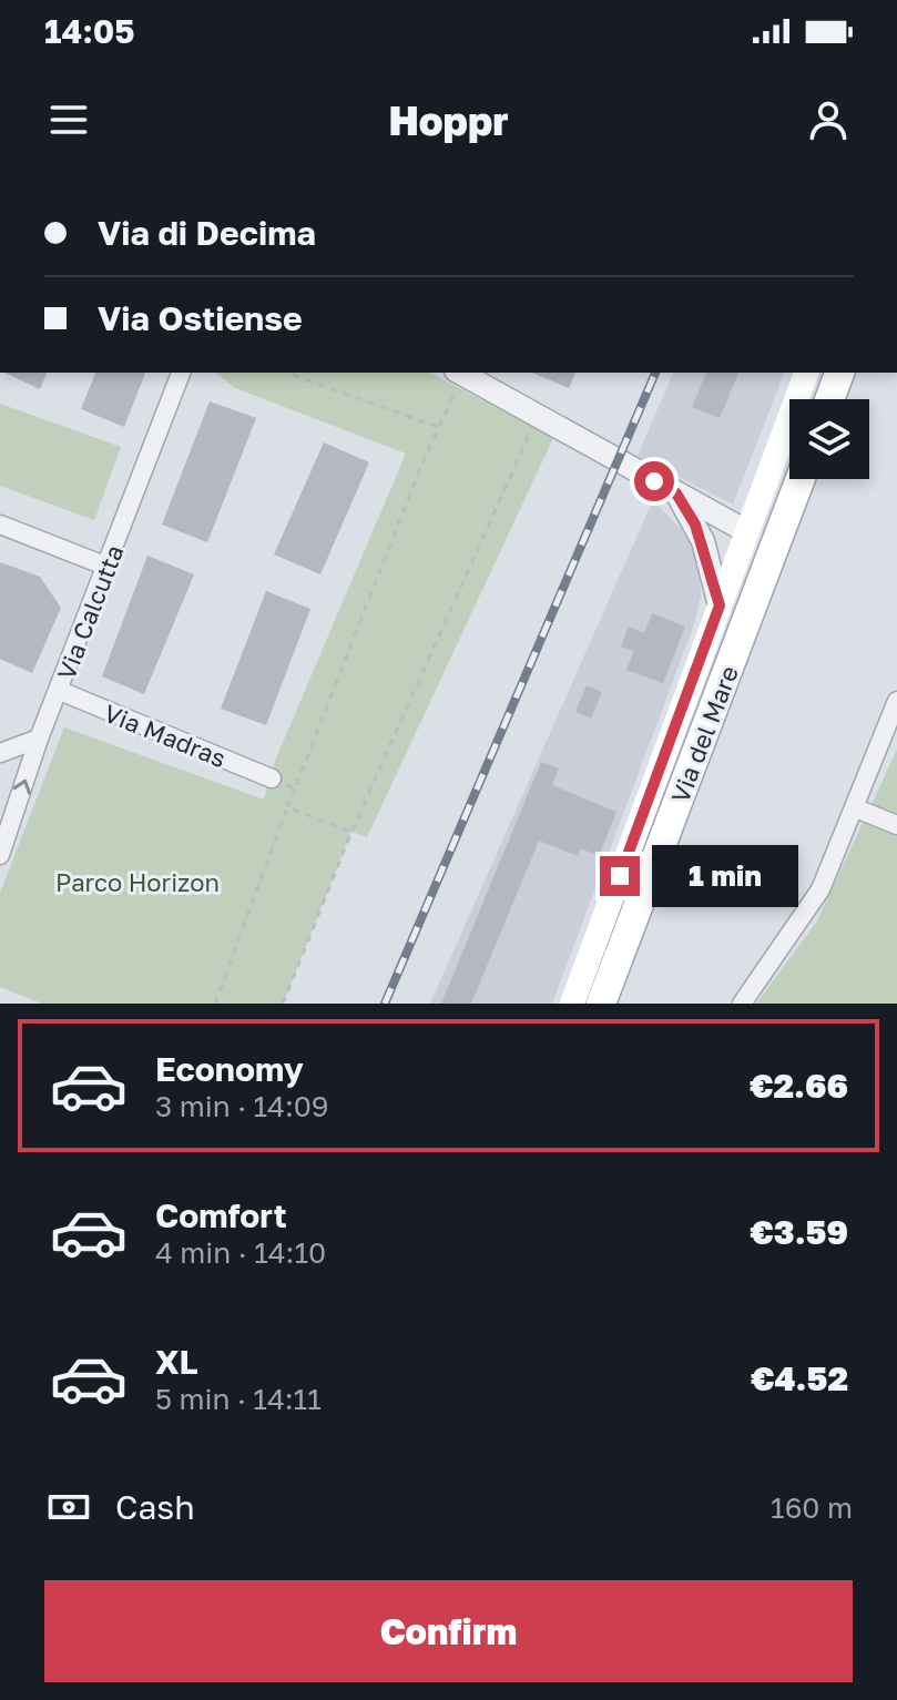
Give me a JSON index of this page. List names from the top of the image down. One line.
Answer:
{"streets":{"main road":["Via del Mare"],"street":["Via Calcutta","Via Madras"]},"crossings":[["Via Calcutta","Via Madras"]],"parks":["Parco Horizon"],"page":{"status":"14:05","header":"Hoppr","banner":["Via di Decima","Via Ostiense"],"bubble":"1 min","list":[{"name":"Economy","note":"3 min · 14:09","value":"€2.66"},{"name":"Comfort","note":"4 min · 14:10","value":"€3.59"},{"name":"XL","note":"5 min · 14:11","value":"€4.52"}],"pay":["Cash","160 m"],"buttons":"Confirm"}}
